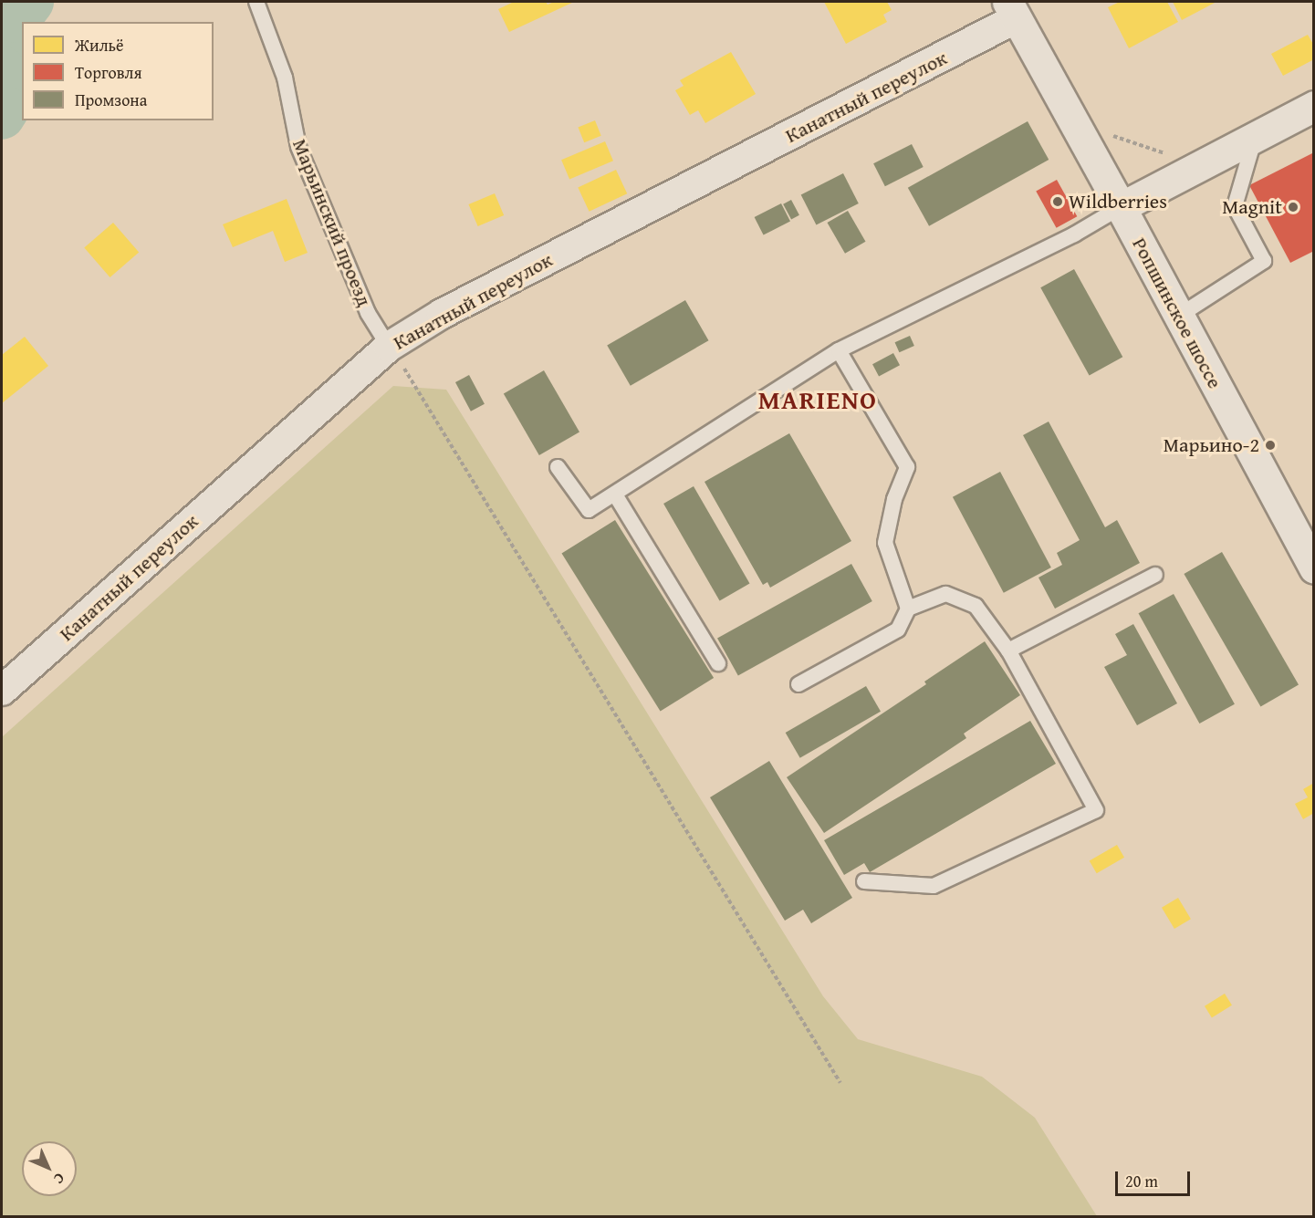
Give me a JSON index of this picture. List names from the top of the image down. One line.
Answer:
{"streets":{"main road":["Ропшинское шоссе"],"street":["Канатный переулок"],"lane":["Марьинский проезд"]},"crossings":[["Канатный переулок","Марьинский проезд"],["Канатный переулок","Ропшинское шоссе"]],"districts":["MARIENO"],"places":["Wildberries","Magnit","Марьино-2"],"legend":["Жильё","Торговля","Промзона"],"scale_bar":"20 m","north":"bottom right"}
